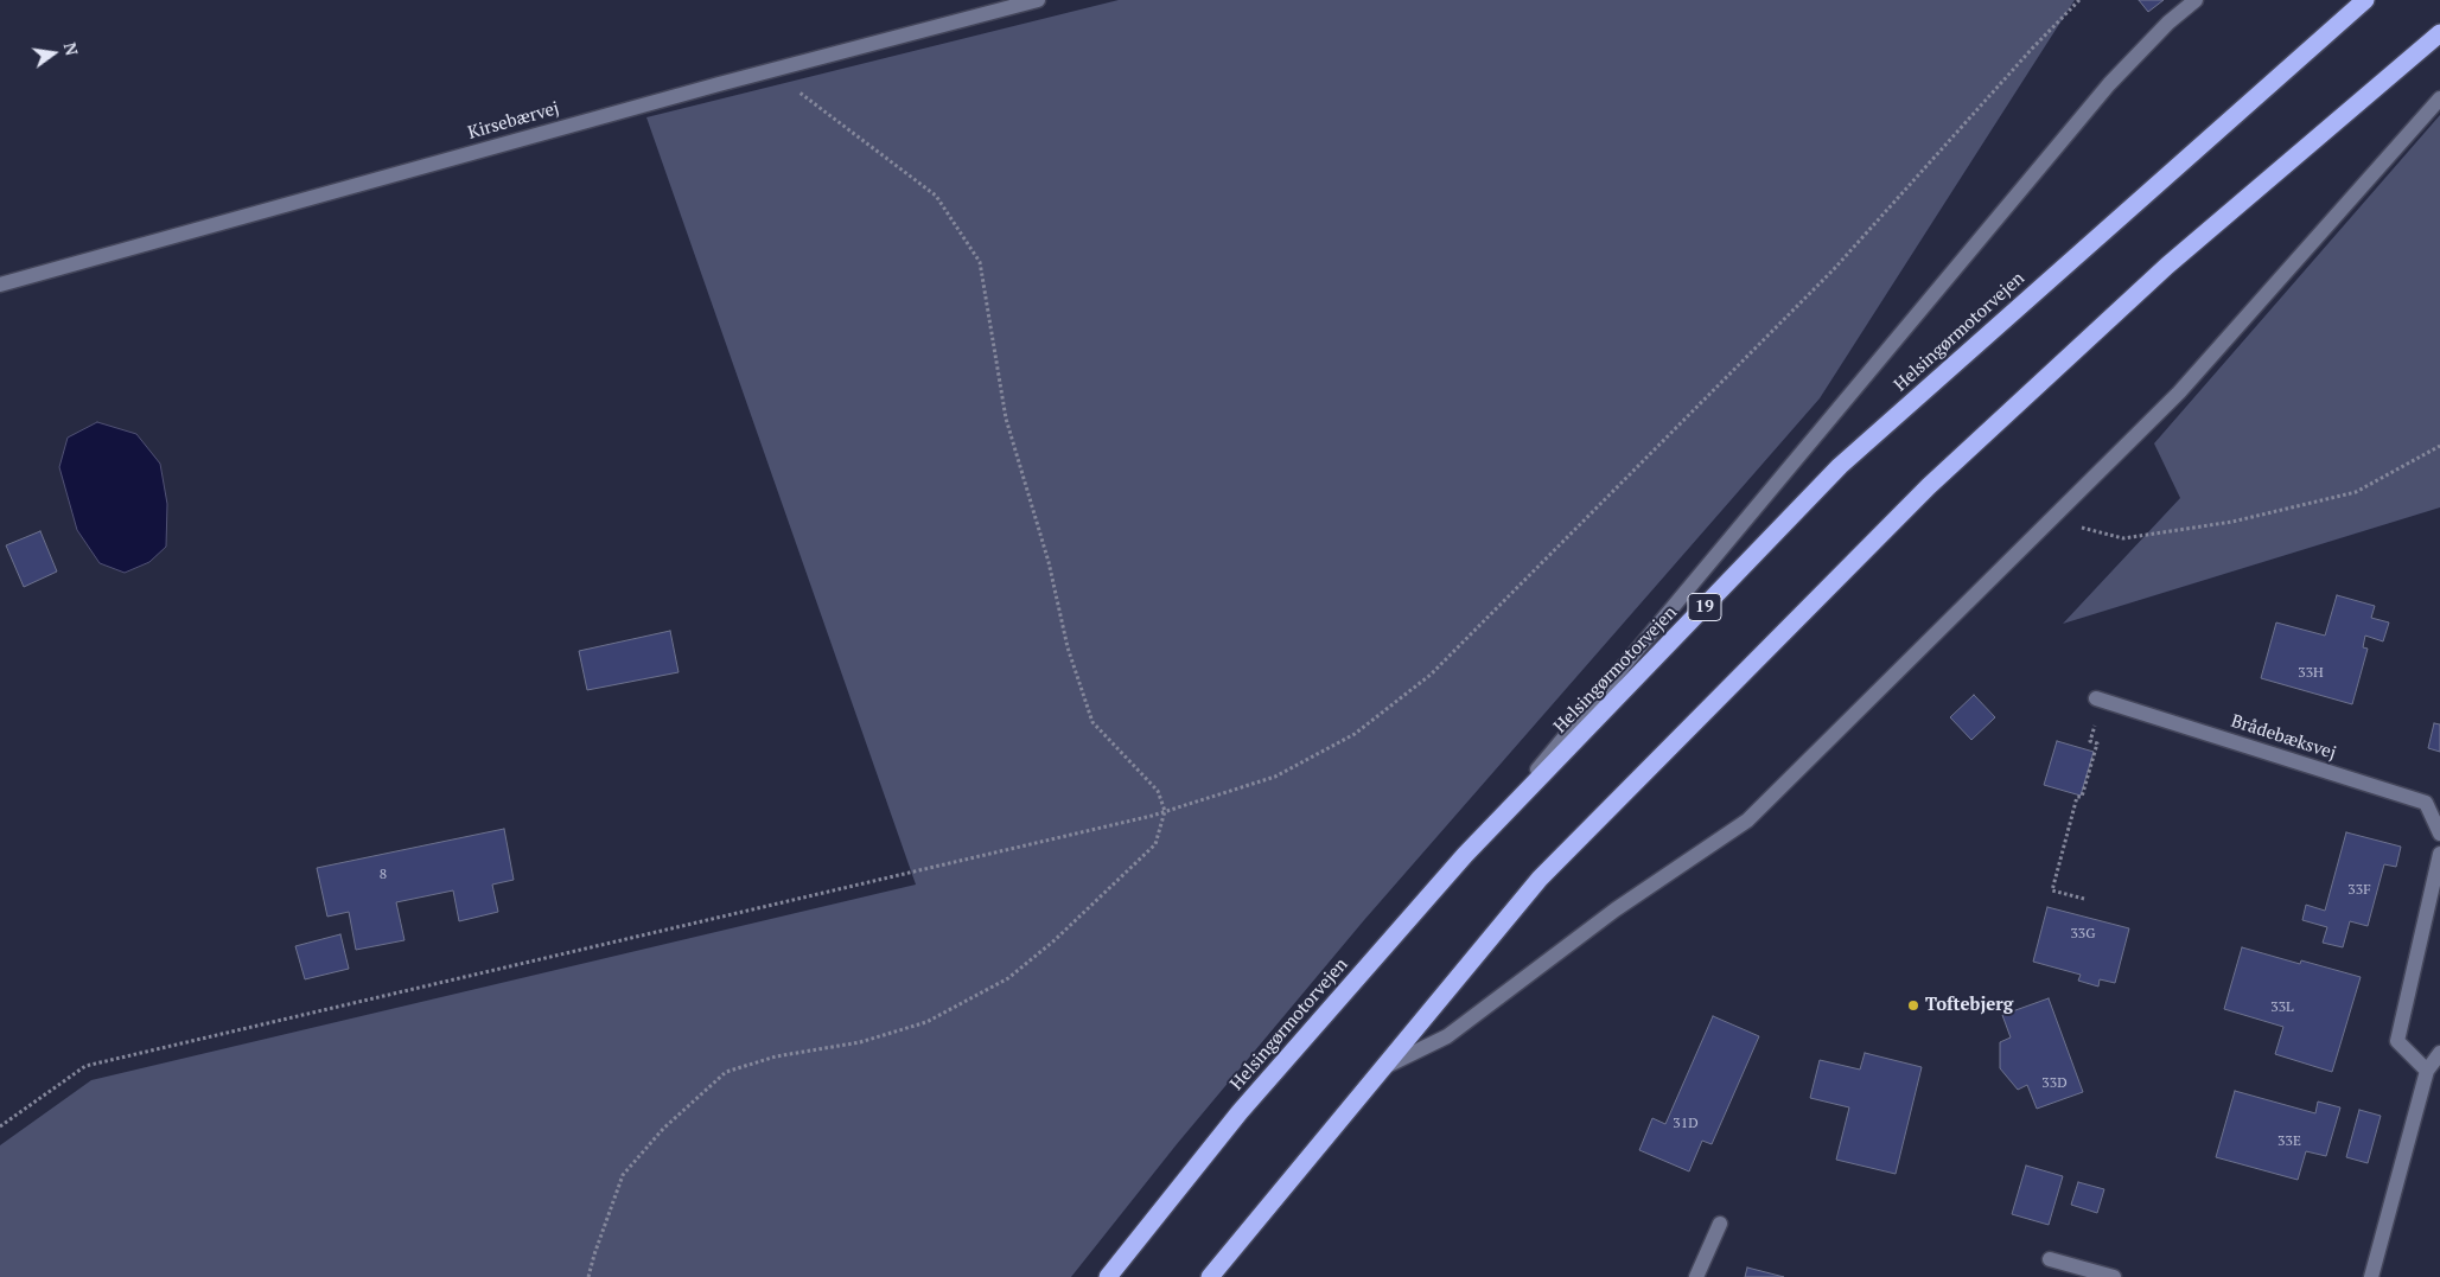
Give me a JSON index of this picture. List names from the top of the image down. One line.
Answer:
{"streets":{"highway":["Helsingørmotorvejen","19"],"street":["Kirsebærvej","Brådebæksvej"]},"places":["Toftebjerg"],"house_numbers":["33H","8","33F","33G","33L","33D","31D","33E"],"north":"right"}
